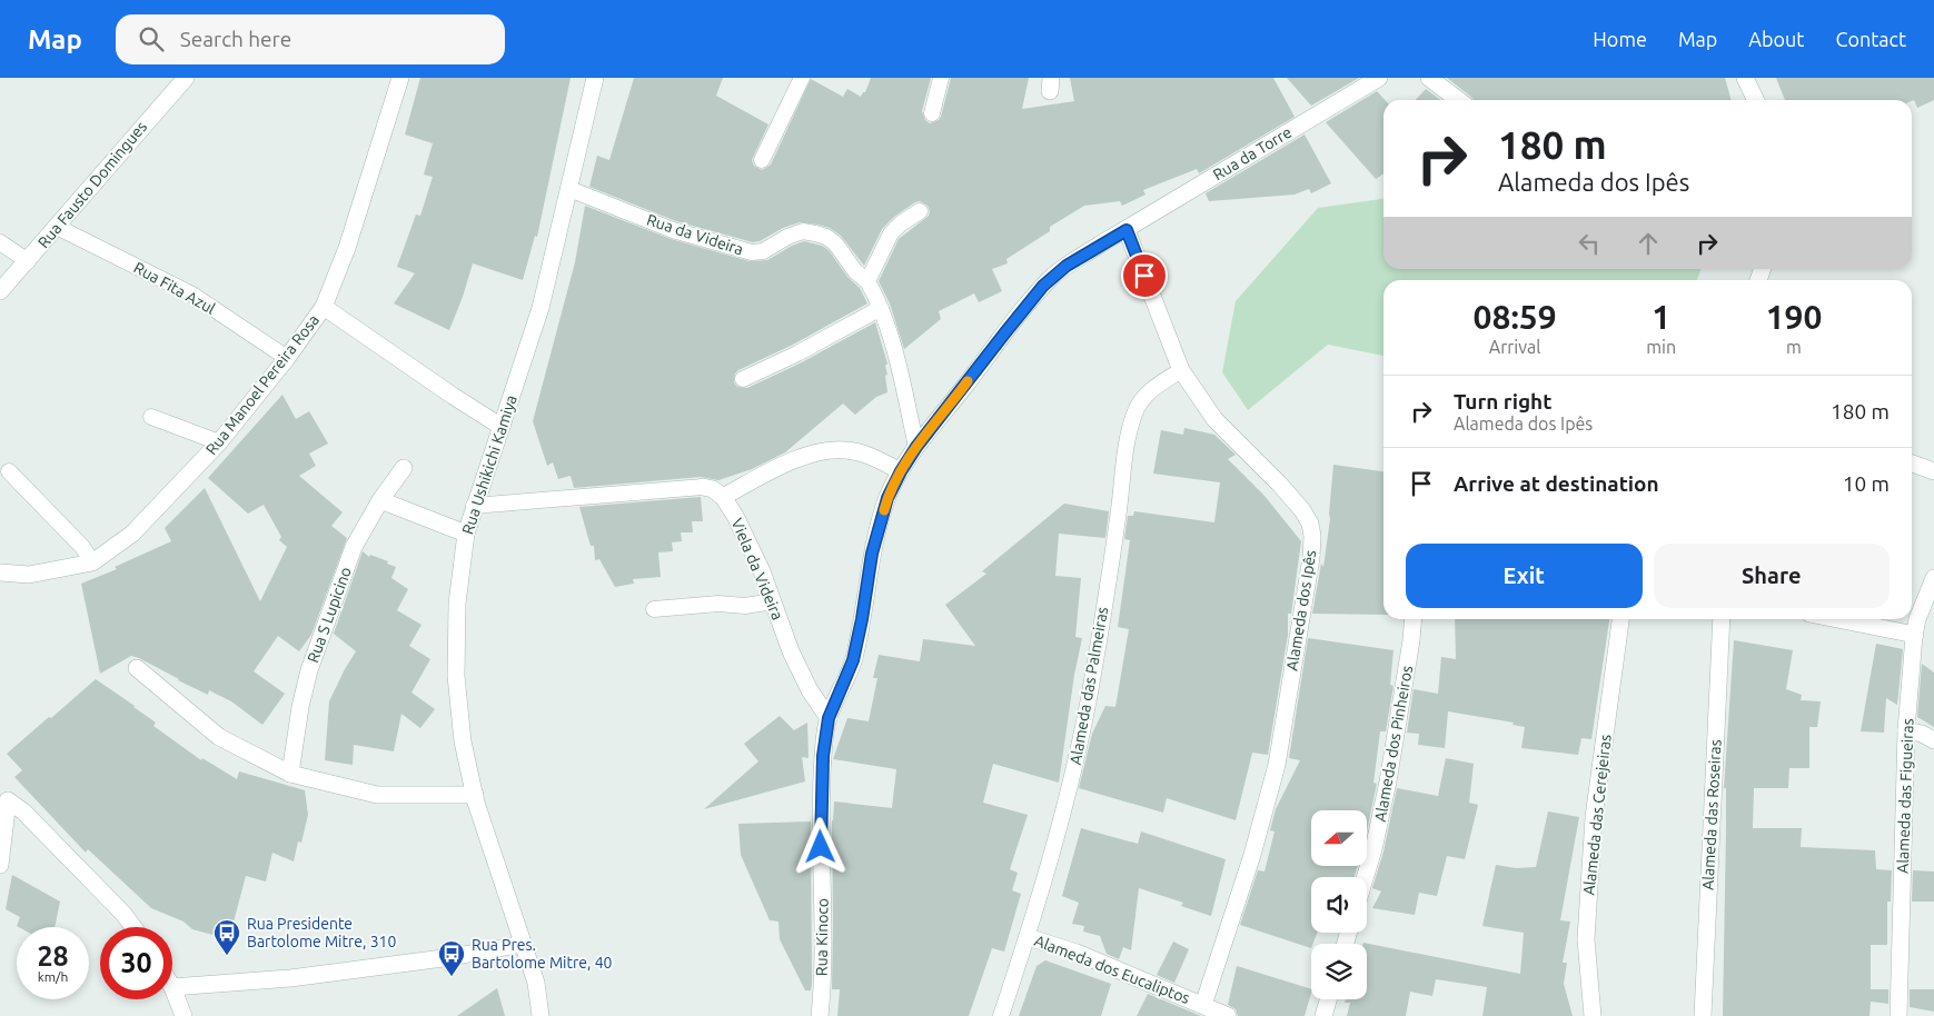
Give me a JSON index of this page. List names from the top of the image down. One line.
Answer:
{"streets":{"street":["Rua da Torre","Rua Fausto Domingues","Rua Manoel Pereira Rosa","Rua Ushikichi Kamiya","Viela da Videira","Alameda dos Ipês","Rua S Lupicino","Alameda dos Pinheiros","Alameda das Figueiras","Alameda das Cerejeiras","Alameda das Roseiras","Rua Kinoco","Alameda dos Eucaliptos"],"lane":["Rua da Videira","Rua Fita Azul","Alameda das Palmeiras"]},"crossings":[["Rua da Torre","Alameda dos Ipês"],["Rua da Torre","Rua Kinoco"],["Rua Fausto Domingues","Rua Fita Azul"],["Rua da Videira","Rua Ushikichi Kamiya"],["Rua da Videira","Rua Kinoco"],["Rua Fita Azul","Rua Manoel Pereira Rosa"],["Viela da Videira","Rua Kinoco"],["Alameda dos Ipês","Alameda das Palmeiras"],["Alameda dos Ipês","Rua Kinoco"],["Alameda dos Ipês","Alameda dos Eucaliptos"],["Alameda das Palmeiras","Alameda dos Eucaliptos"]],"places":{"bus stop":["Rua Presidente Bartolome Mitre, 310","Rua Pres. Bartolome Mitre, 40"]},"north":"left","page":{"header":"Map","search":"Search here","nav":["Home","Map","About","Contact"],"turn":["180 m","Alameda dos Ipês"],"eta":["08:59","Arrival","1","min","190","m"],"list":[{"name":"Turn right","note":"Alameda dos Ipês","value":"180 m"},{"name":"Arrive at destination","value":"10 m"}],"buttons":["Exit","Share"],"speed":"28 km/h","limit":"30"}}
